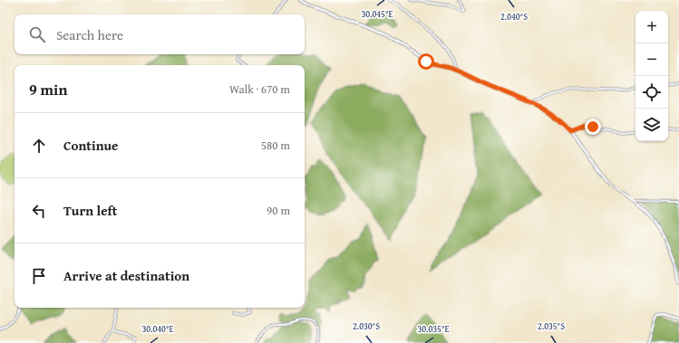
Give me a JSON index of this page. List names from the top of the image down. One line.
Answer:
{"page":{"map_buttons":["+","−"],"search":"Search here","heading":["9 min","Walk · 670 m"],"list":[["Continue","580 m"],["Turn left","90 m"],"Arrive at destination"]},"coordinates":["30.045°E","2.040°S","2.030°S","2.035°S","30.040°E","30.035°E"]}
